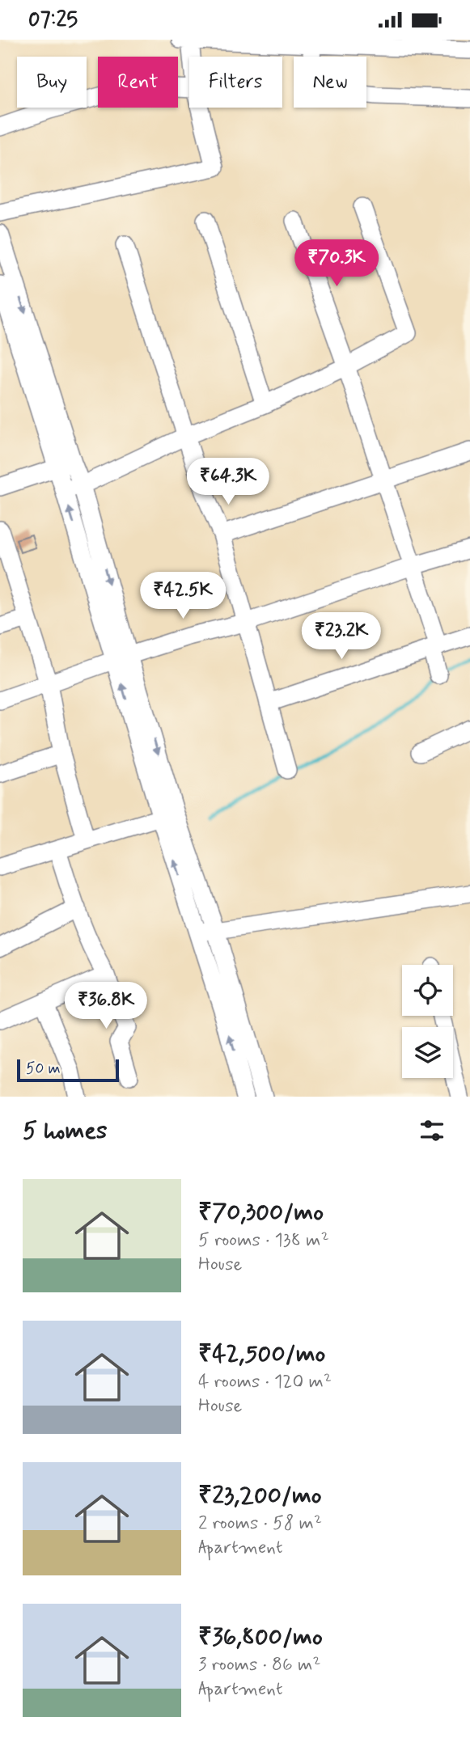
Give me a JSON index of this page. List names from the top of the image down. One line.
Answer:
{"scale_bar":"50 m","page":{"status":"07:25","chip":["Buy","Rent","Filters","New"],"price":["₹70.3K","₹64.3K","₹42.5K","₹23.2K","₹36.8K"],"scale":"50 m","heading":"5 homes","list":[{"name":"₹70,300/mo","note":"5 rooms · 138 m² · House"},{"name":"₹42,500/mo","note":"4 rooms · 120 m² · House"},{"name":"₹23,200/mo","note":"2 rooms · 58 m² · Apartment"},{"name":"₹36,800/mo","note":"3 rooms · 86 m² · Apartment"}]}}
